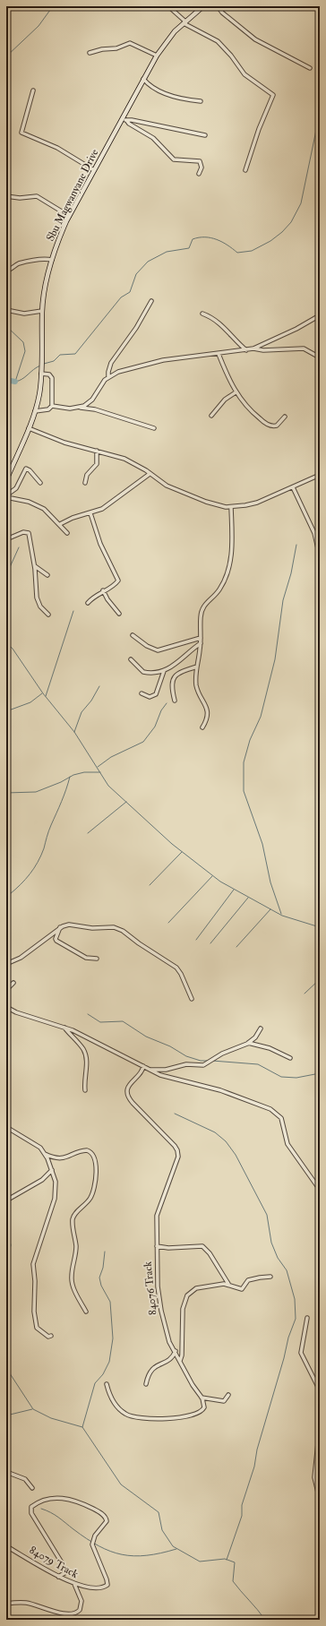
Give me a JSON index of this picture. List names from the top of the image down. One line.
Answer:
{"streets":{"main road":["Sbu Magwanyane Drive"],"street":["84076 Track","84079 Track"]}}
